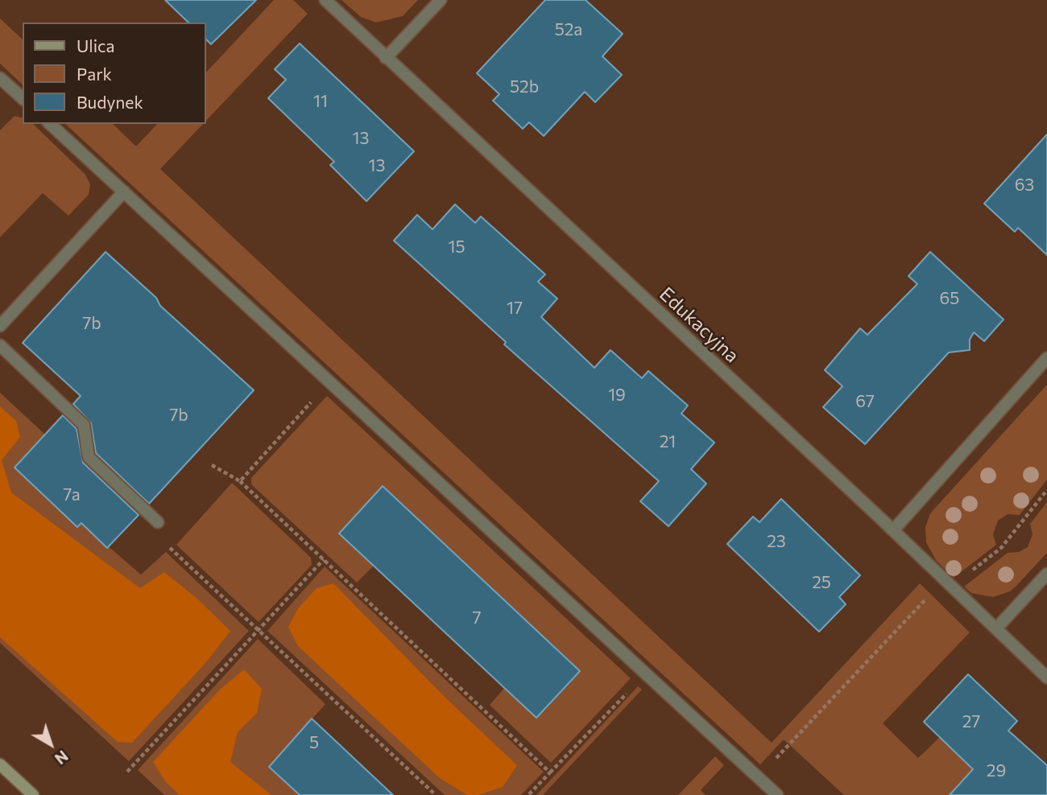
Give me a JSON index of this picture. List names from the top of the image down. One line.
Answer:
{"streets":{"street":["Edukacyjna"]},"house_numbers":["52a","52b","11","13","13","63","15","65","17","7b","19","67","7b","21","7a","23","25","7","27","5","29"],"legend":["Ulica","Park","Budynek"],"north":"bottom right"}
